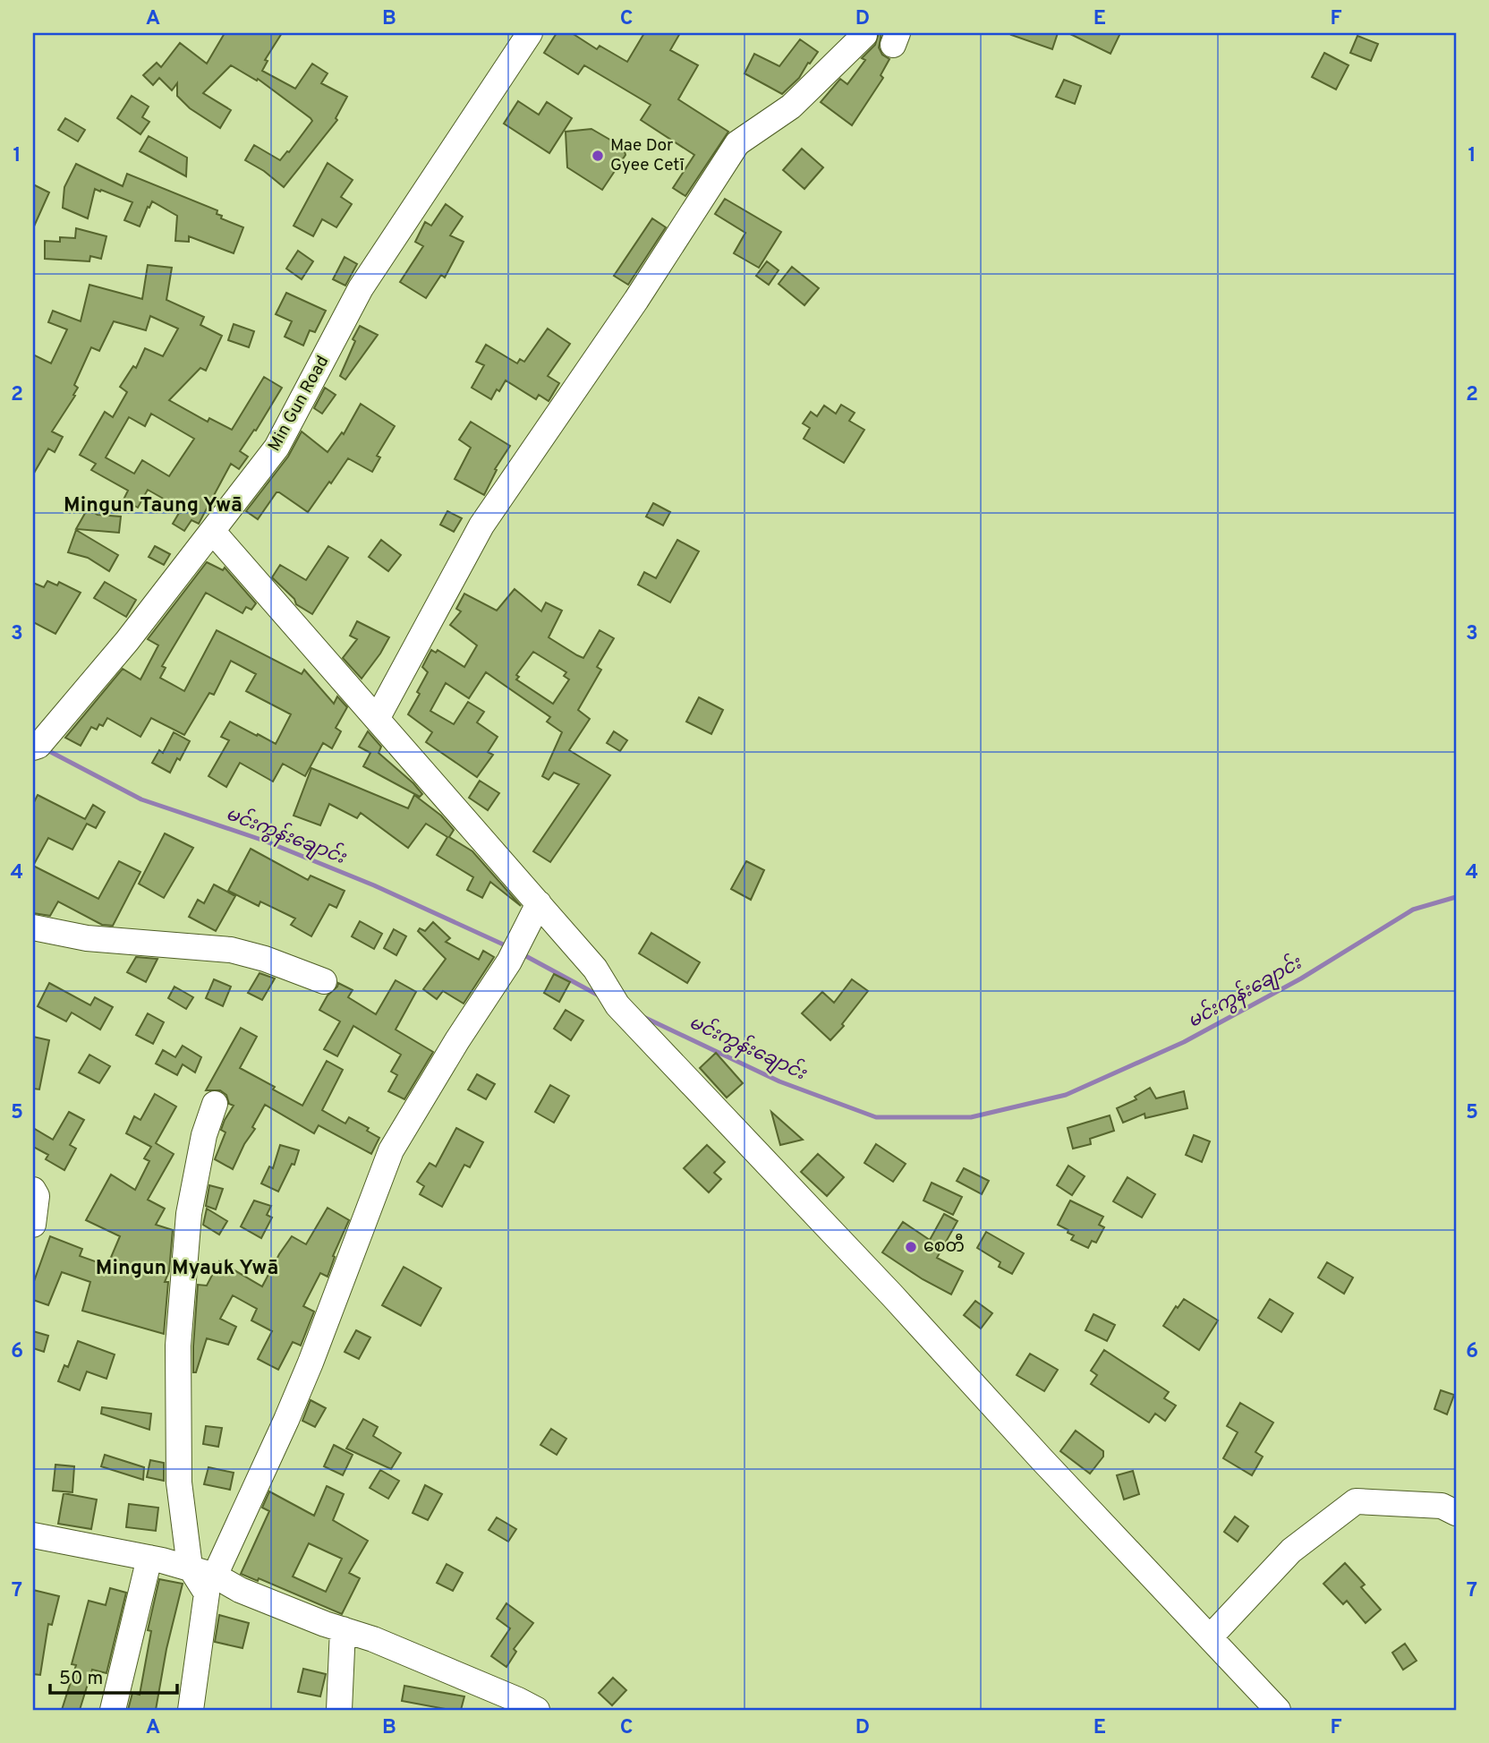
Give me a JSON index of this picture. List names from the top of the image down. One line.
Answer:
{"streets":{"street":["Min Gun Road"]},"districts":["Mingun Taung Ywā","Mingun Myauk Ywā"],"water":["မင်းကွန်းချောင်း"],"places":["Mae Dor Gyee Cetī","စေတီ"],"scale_bar":"50 m","grid":{"columns":["A","B","C","D","E","F"],"rows":["1","2","3","4","5","6","7"]}}
